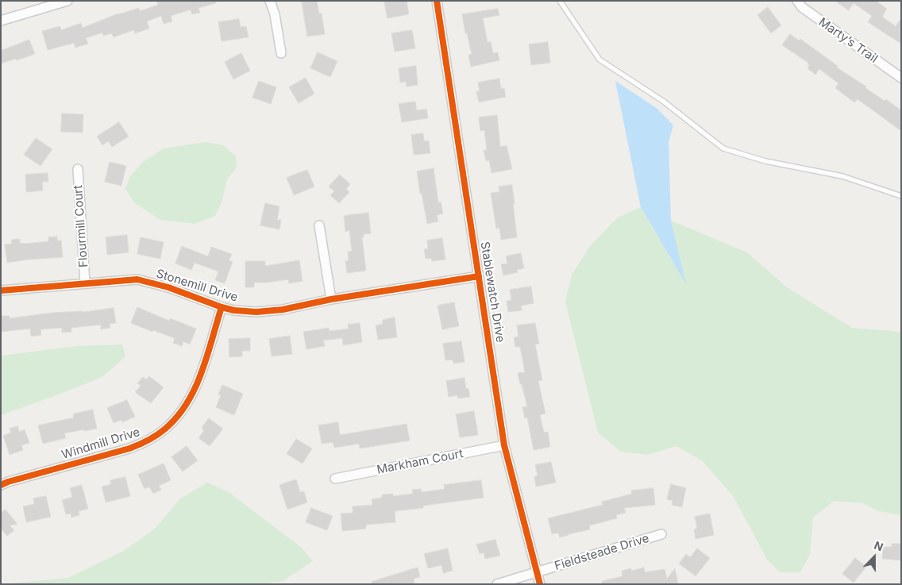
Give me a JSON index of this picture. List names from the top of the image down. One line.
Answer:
{"streets":{"street":["Marty’s Trail","Flourmill Court","Stonemill Drive","Stablewatch Drive","Windmill Drive","Markham Court","Fieldsteade Drive"]},"crossings":[["Flourmill Court","Stonemill Drive"],["Stonemill Drive","Stablewatch Drive"],["Stonemill Drive","Windmill Drive"],["Stablewatch Drive","Markham Court"],["Stablewatch Drive","Fieldsteade Drive"]],"north":"top"}
